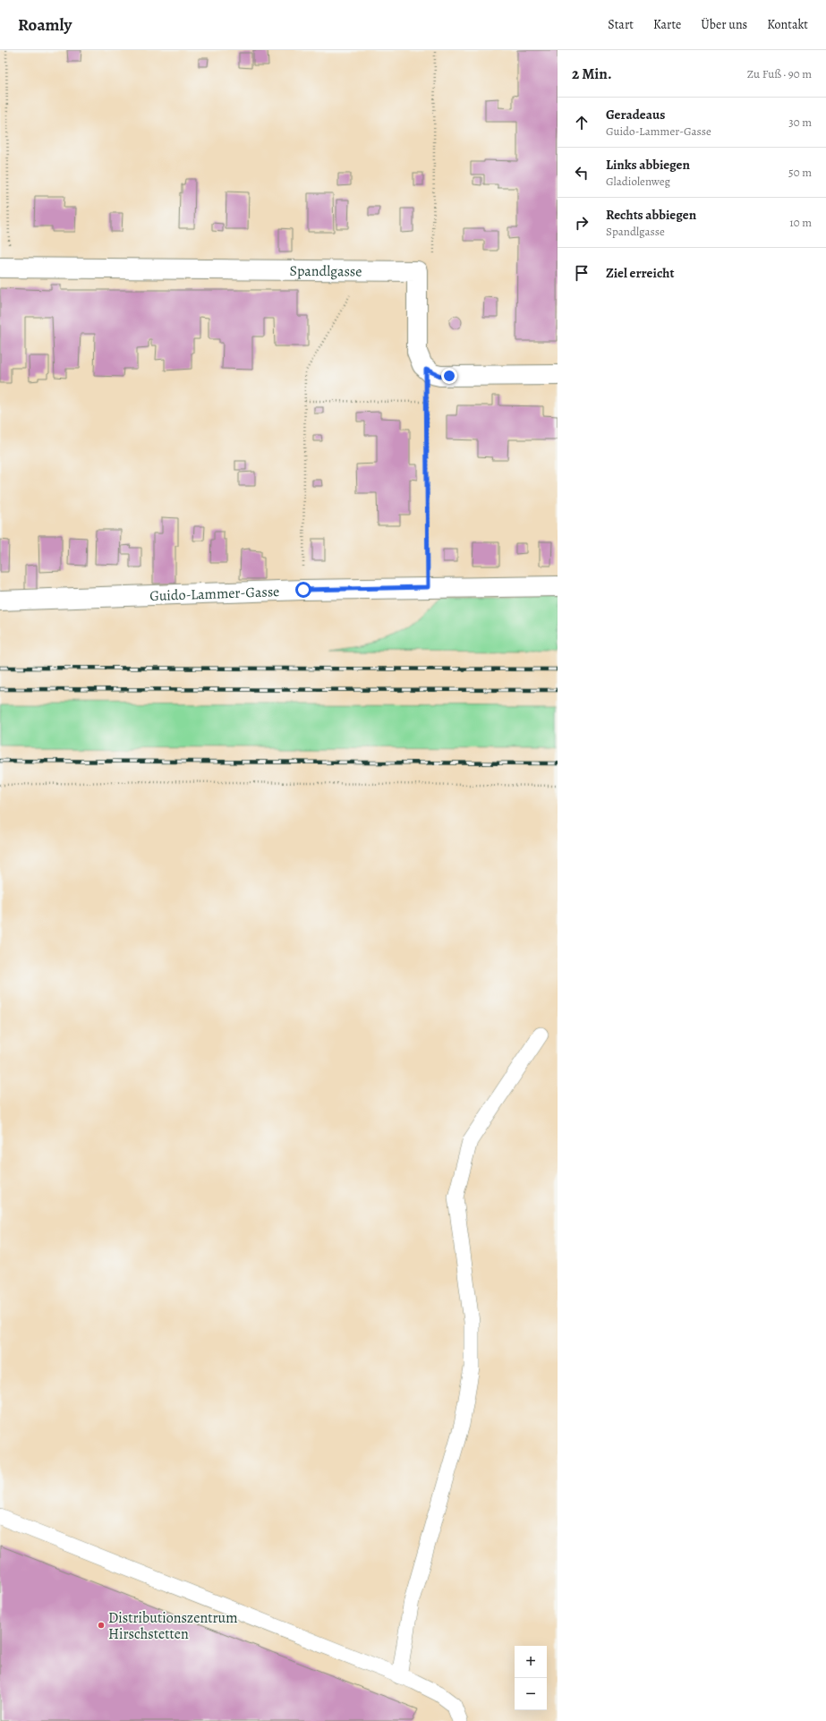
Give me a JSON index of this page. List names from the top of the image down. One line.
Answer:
{"streets":{"street":["Spandlgasse","Guido-Lammer-Gasse"]},"places":["Distributionszentrum Hirschstetten"],"page":{"header":"Roamly","nav":["Start","Karte","Über uns","Kontakt"],"heading":["2 Min.","Zu Fuß · 90 m"],"list":[["Geradeaus","Guido-Lammer-Gasse","30 m"],["Links abbiegen","Gladiolenweg","50 m"],["Rechts abbiegen","Spandlgasse","10 m"],"Ziel erreicht"],"map_buttons":["+","−"]}}
